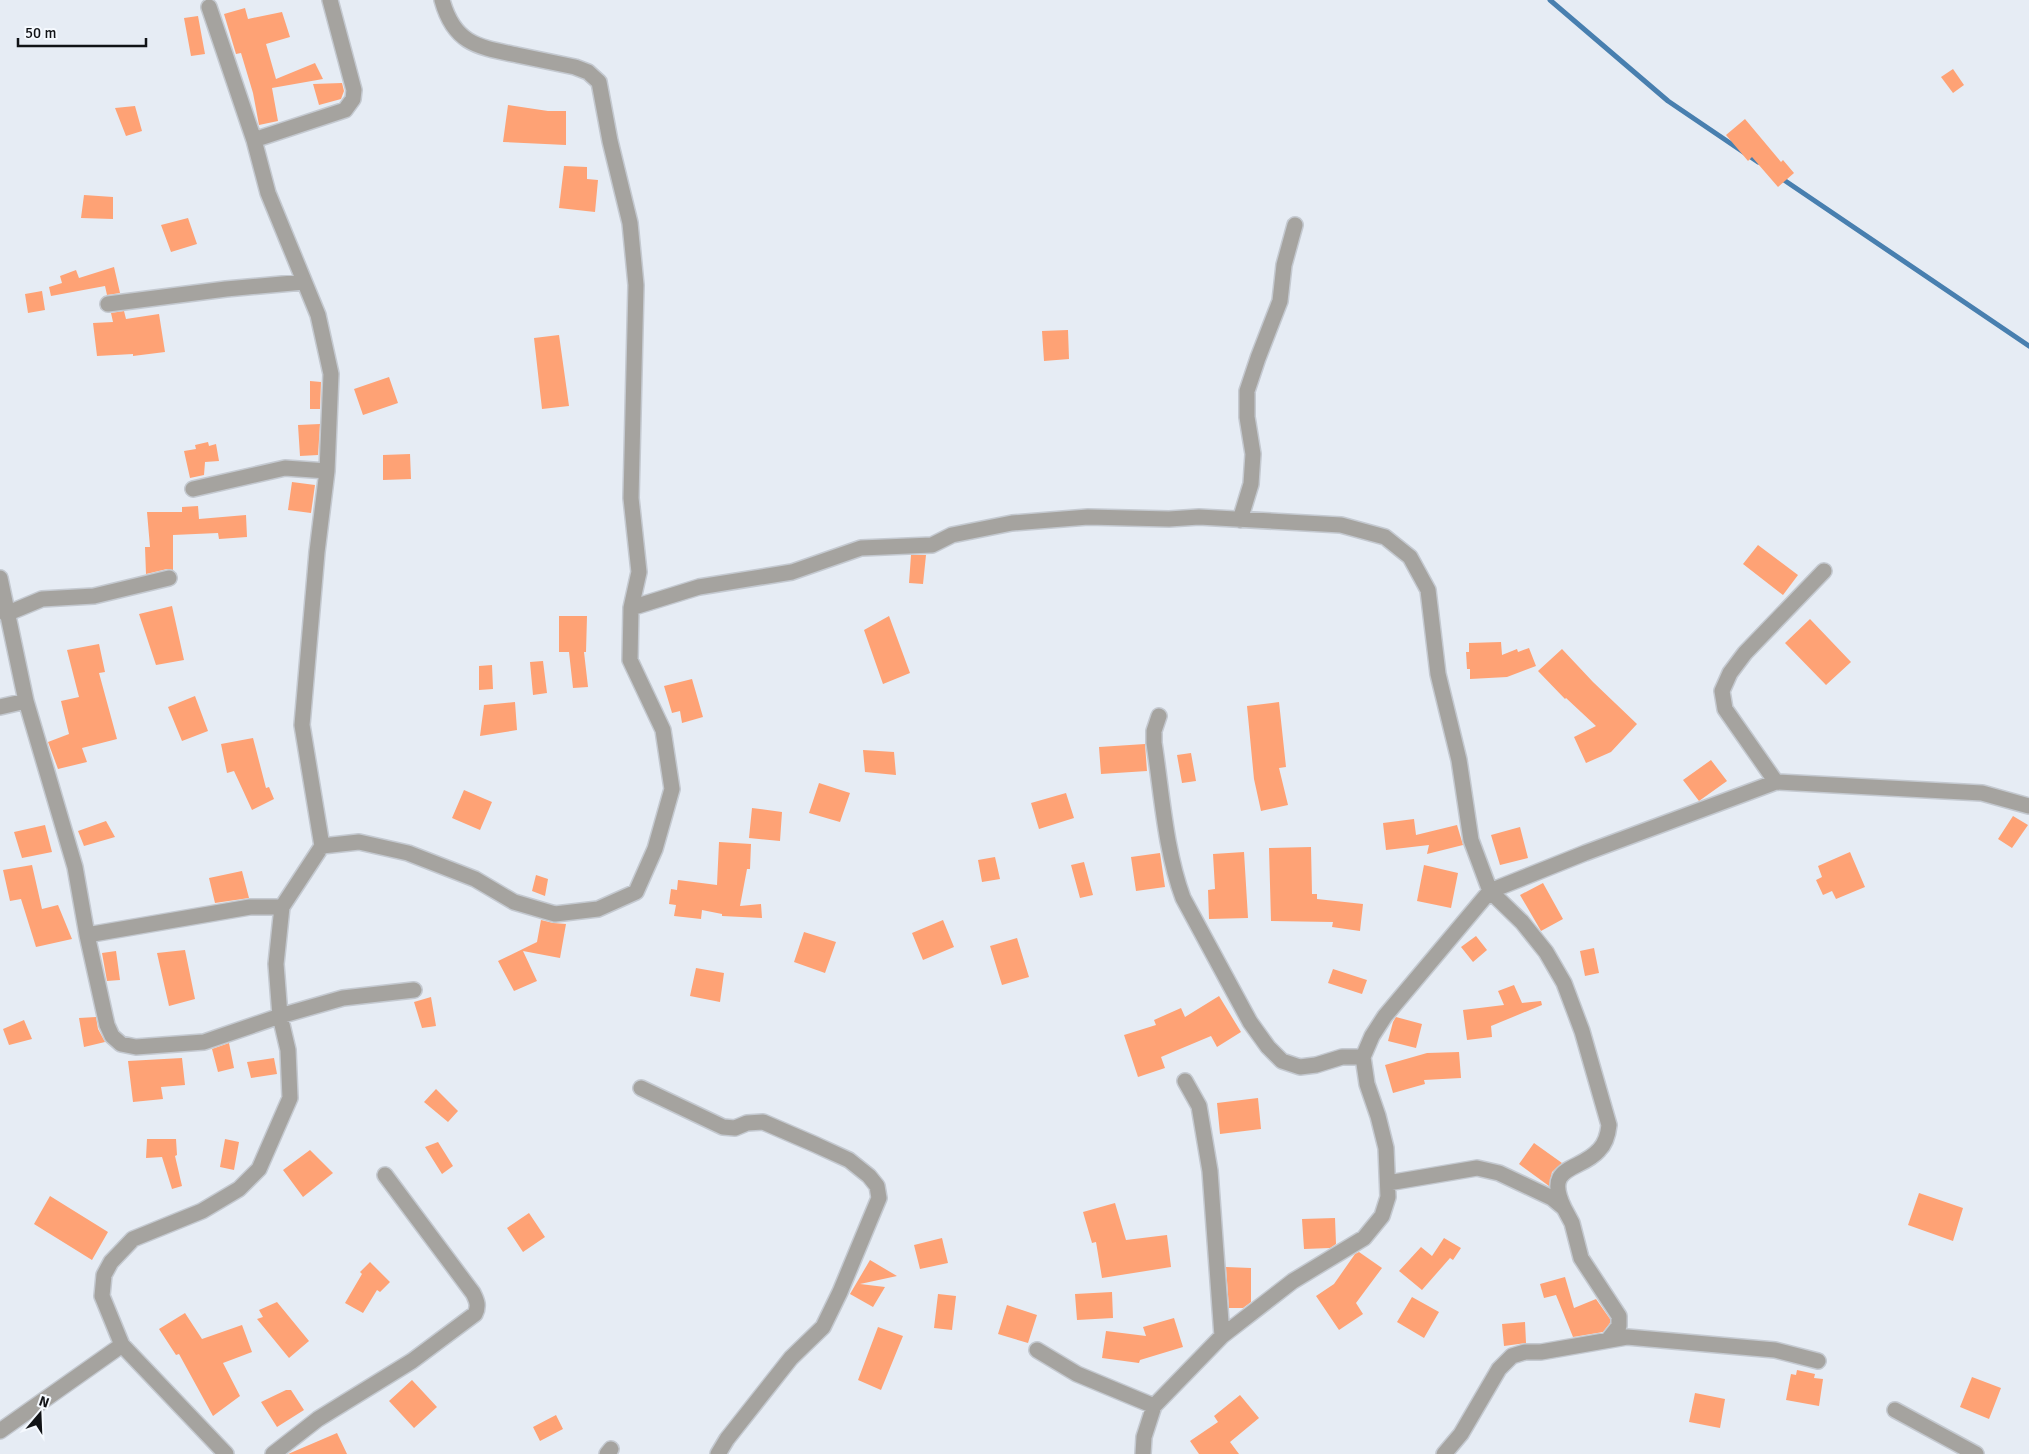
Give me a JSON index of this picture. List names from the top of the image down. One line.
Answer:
{"scale_bar":"50 m","north":"top"}
